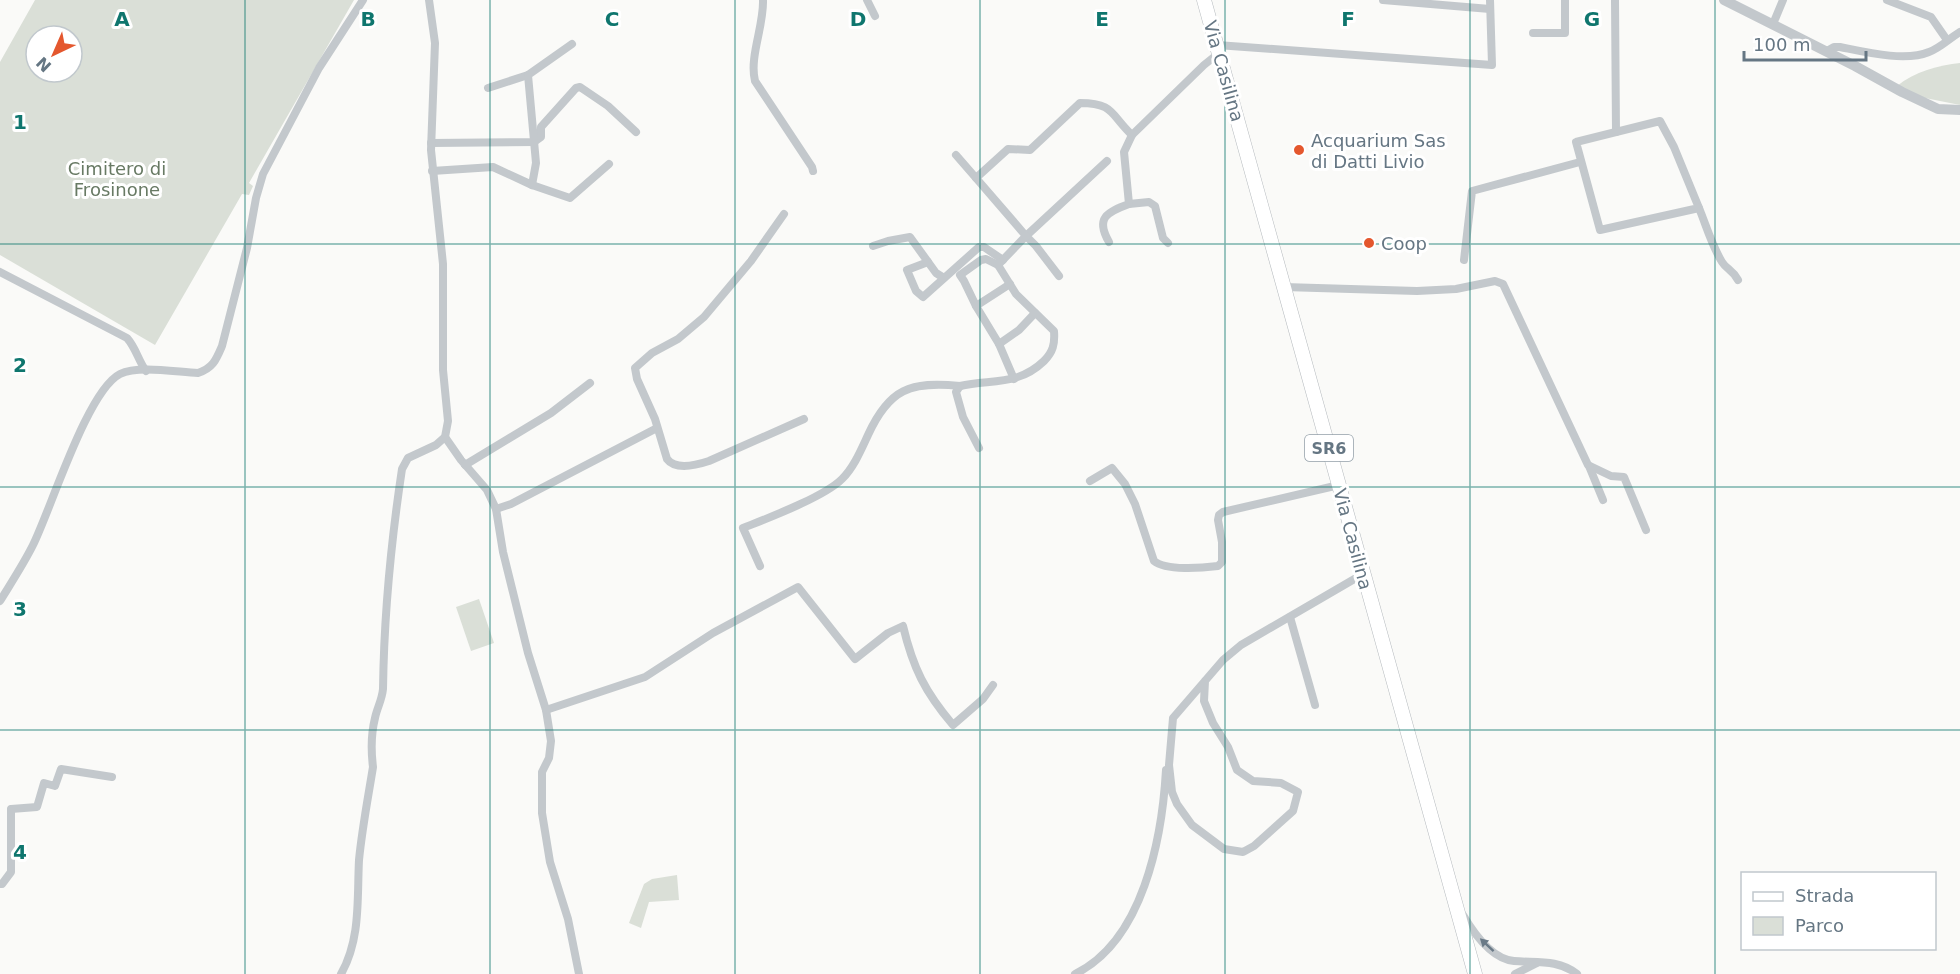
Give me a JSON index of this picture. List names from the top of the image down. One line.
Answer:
{"streets":{"main road":["Via Casilina","SR6"]},"parks":["Cimitero di Frosinone"],"places":["Acquarium Sas di Datti Livio","Coop"],"legend":["Strada","Parco"],"scale_bar":"100 m","north":"bottom left","grid":{"columns":["A","B","C","D","E","F","G"],"rows":["1","2","3","4"]}}
